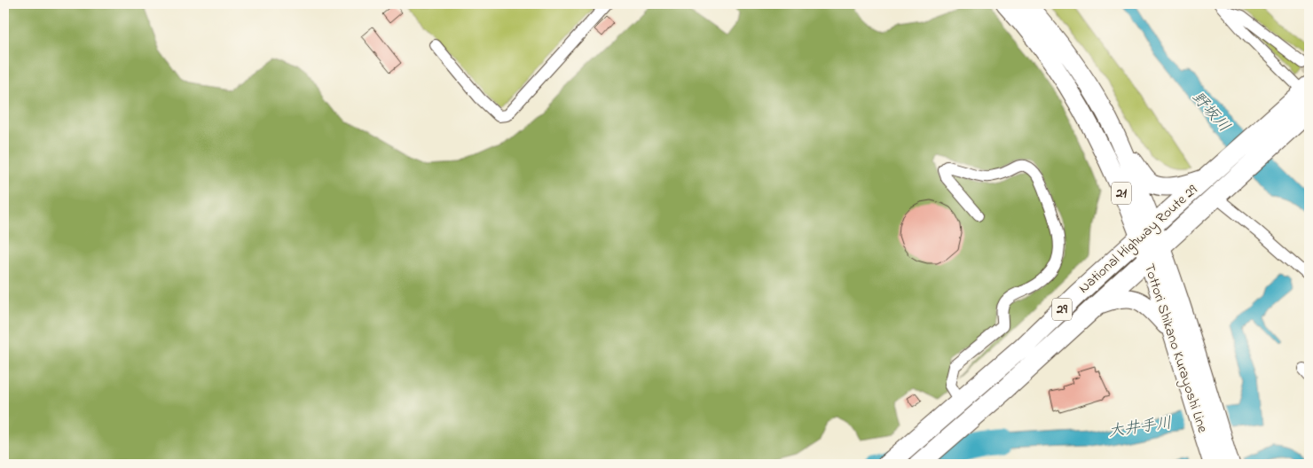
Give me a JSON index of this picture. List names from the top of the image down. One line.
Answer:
{"streets":{"highway":["National Highway Route 29","29"],"main road":["21","Tottori Shikano Kurayoshi Line"]},"crossings":[["National Highway Route 29","Tottori Shikano Kurayoshi Line"]],"water":["野坂川","大井手川"]}
